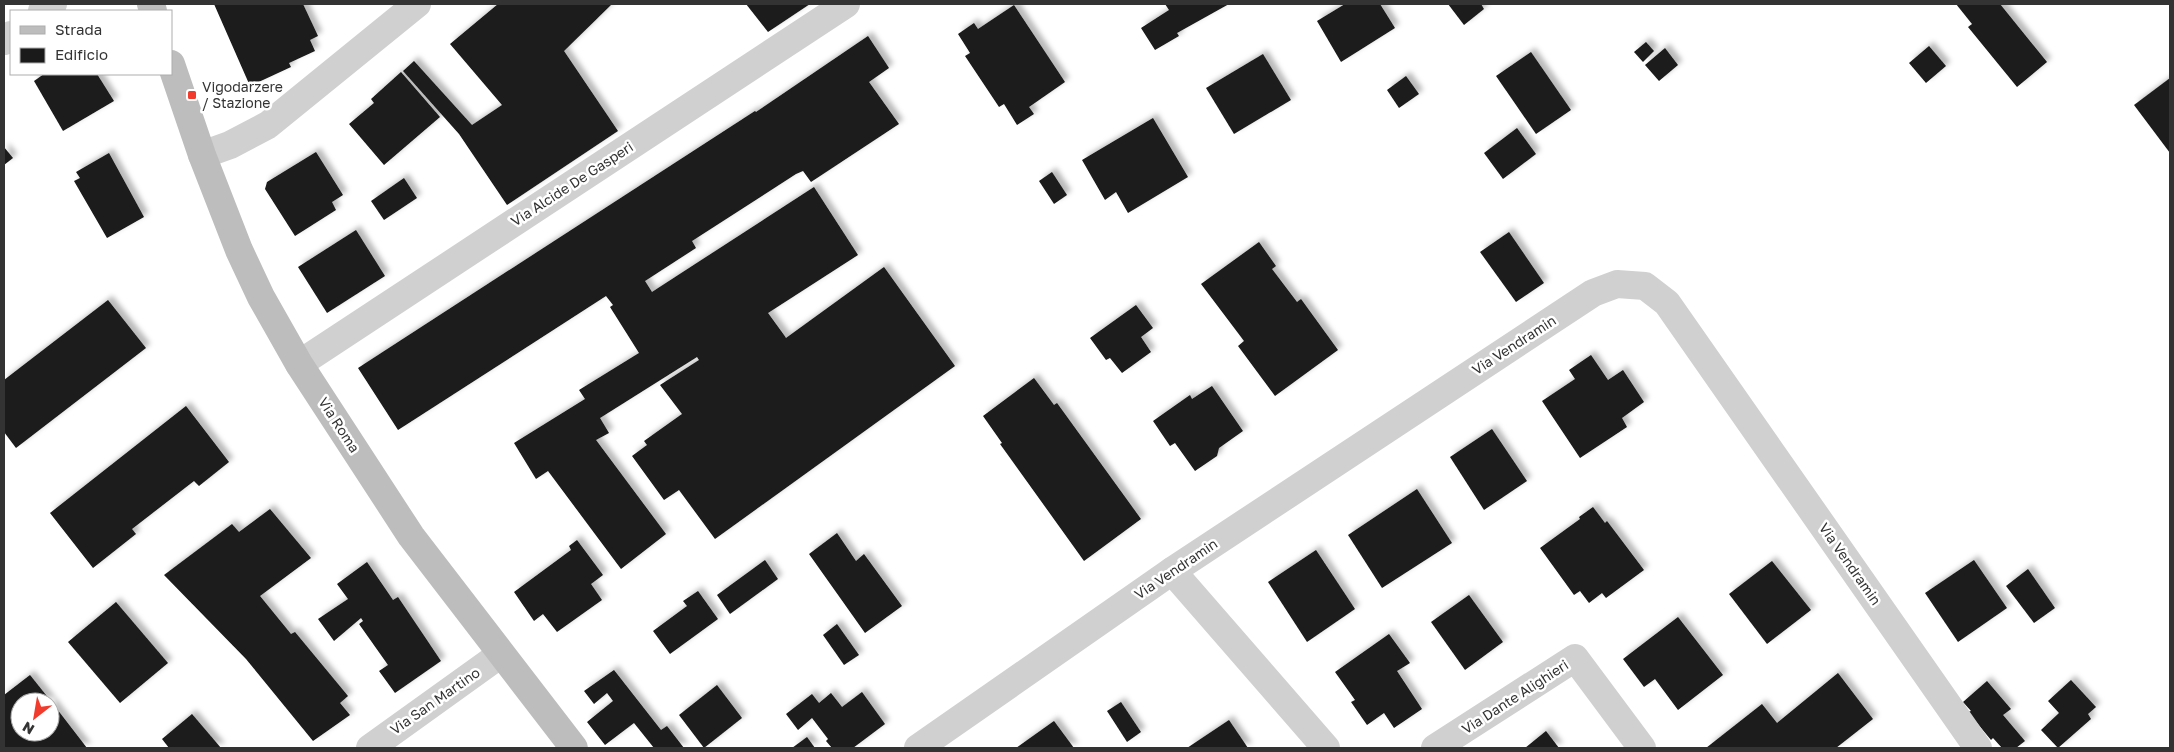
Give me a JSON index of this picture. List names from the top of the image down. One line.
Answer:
{"streets":{"main road":["Via Roma"],"street":["Via Alcide De Gasperi","Via Vendramin","Via Dante Alighieri","Via San Martino"]},"crossings":[["Via Alcide De Gasperi","Via Roma"],["Via Roma","Via San Martino"]],"places":{"transit":["Vigodarzere / Stazione"]},"legend":["Strada","Edificio"],"north":"bottom left"}
